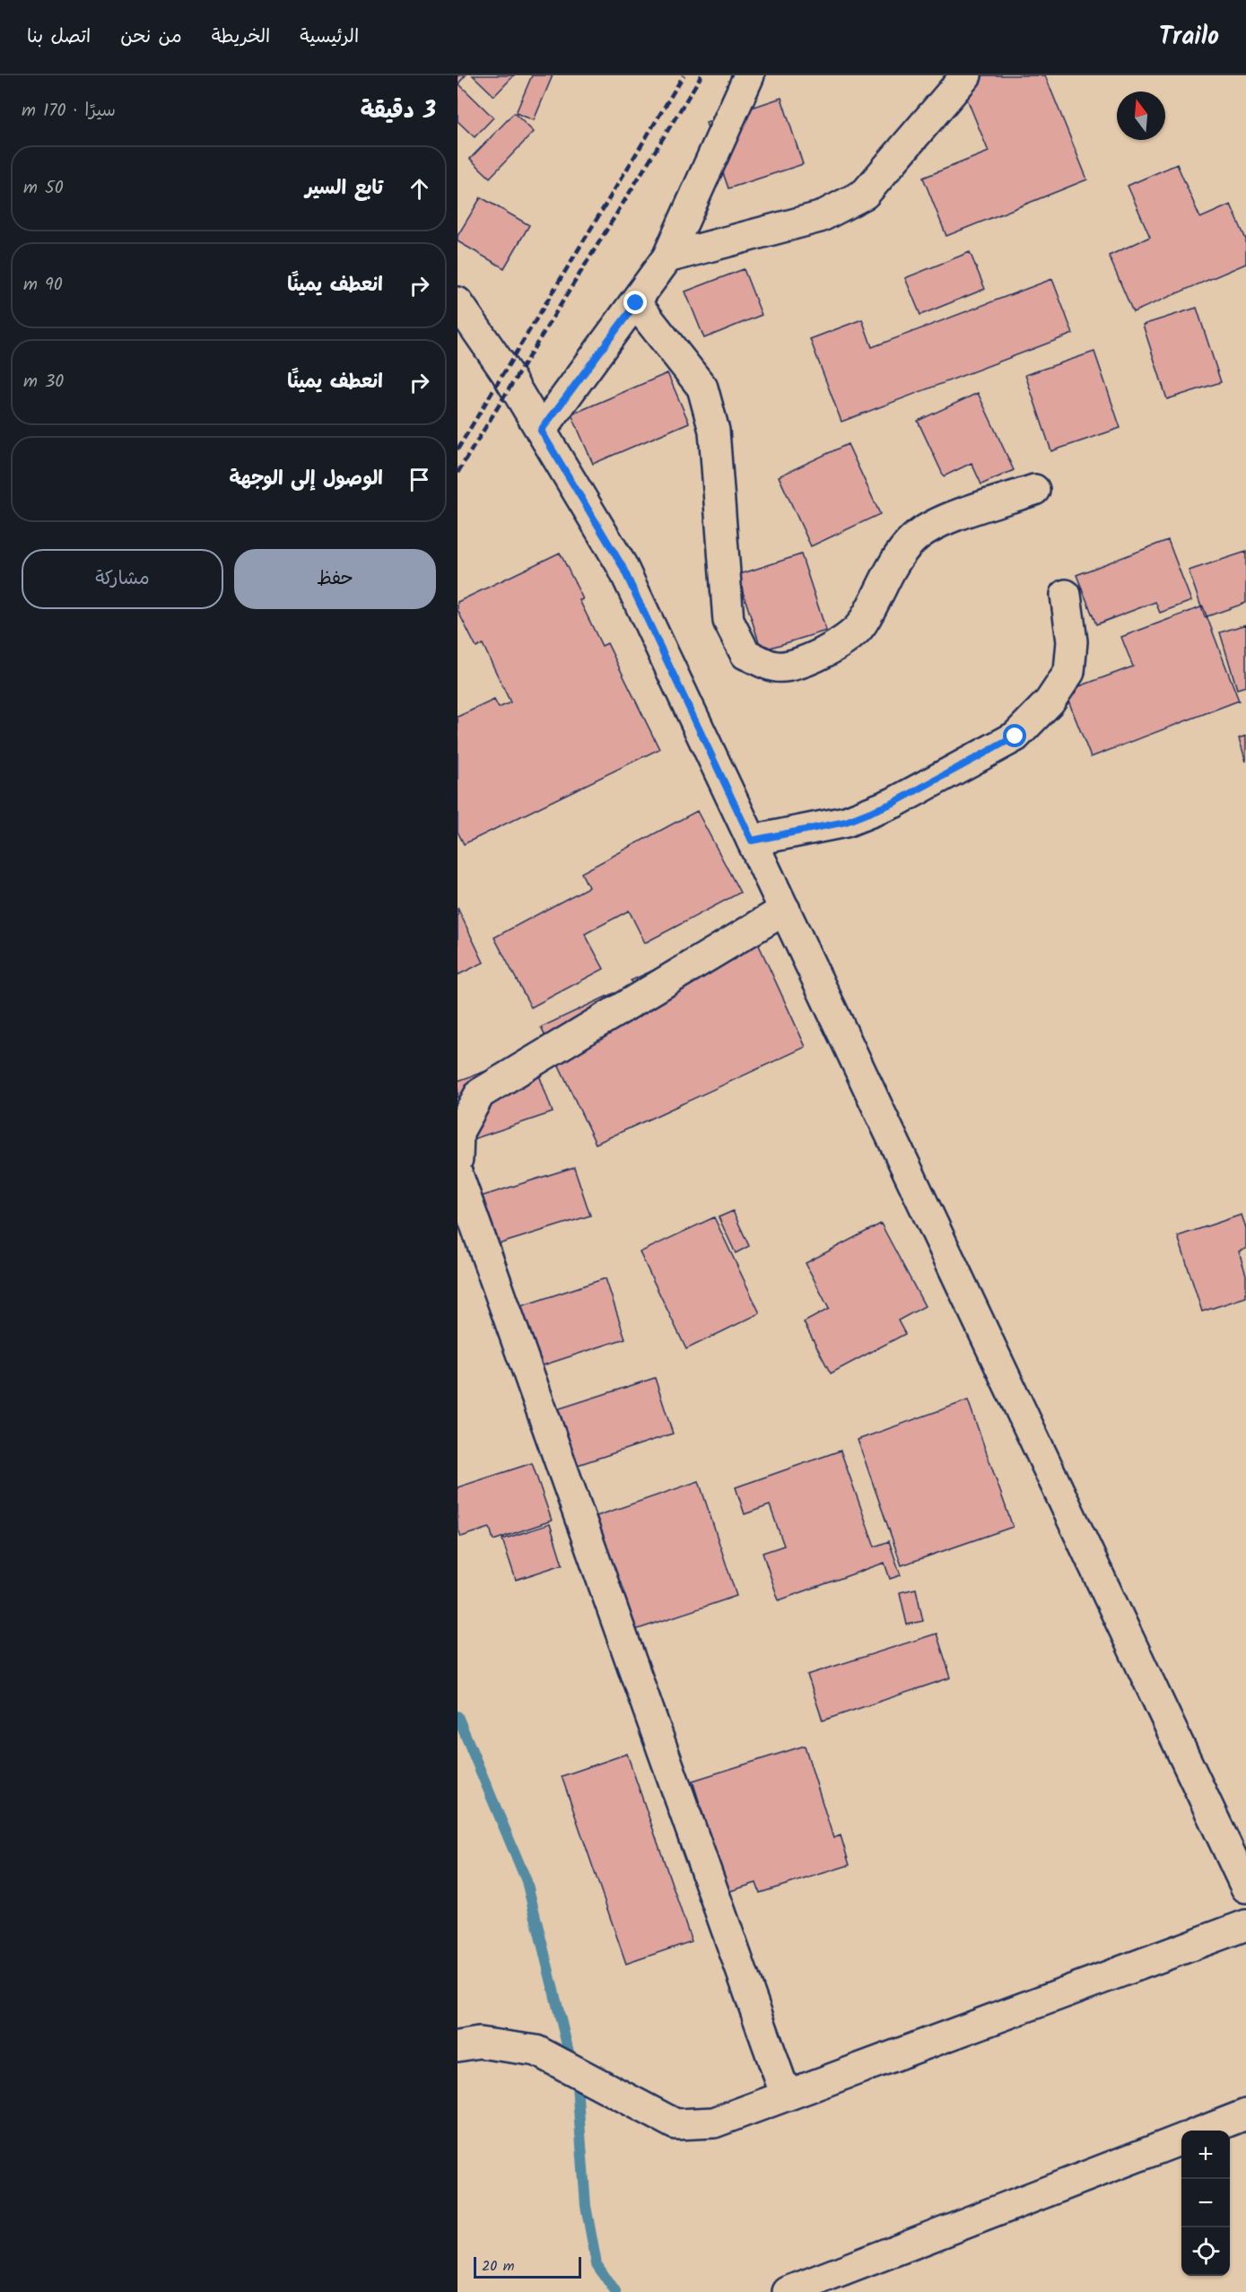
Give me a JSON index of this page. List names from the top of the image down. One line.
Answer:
{"scale_bar":"20 m","north":"top","page":{"header":"Trailo","nav":["الرئيسية","الخريطة","من نحن","اتصل بنا"],"heading":["3 دقيقة","سيرًا · 170 m"],"list":[["تابع السير","50 m"],["انعطف يمينًا","90 m"],["انعطف يمينًا","30 m"],"الوصول إلى الوجهة"],"buttons":["حفظ","مشاركة"],"map_buttons":["+","−"],"scale":"20 m"}}
